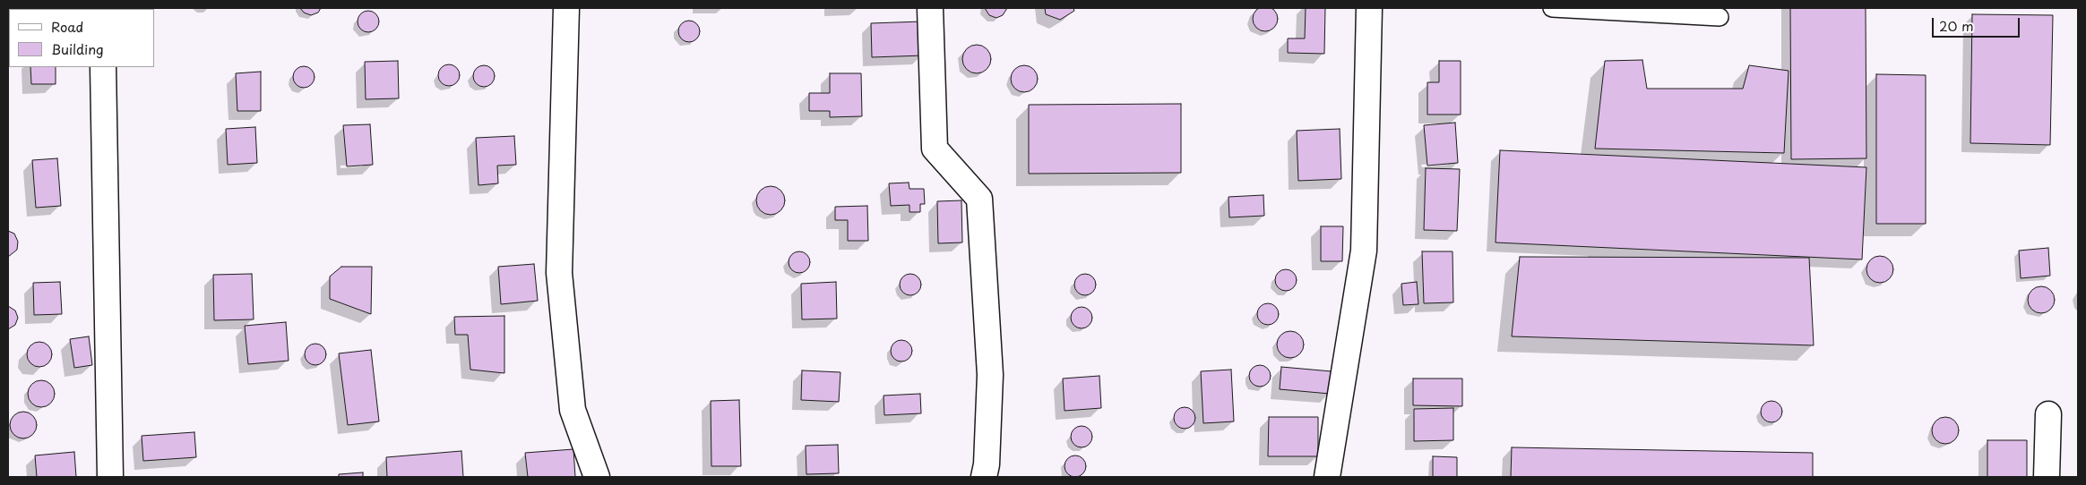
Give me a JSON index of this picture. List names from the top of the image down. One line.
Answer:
{"legend":["Road","Building"],"scale_bar":"20 m"}
